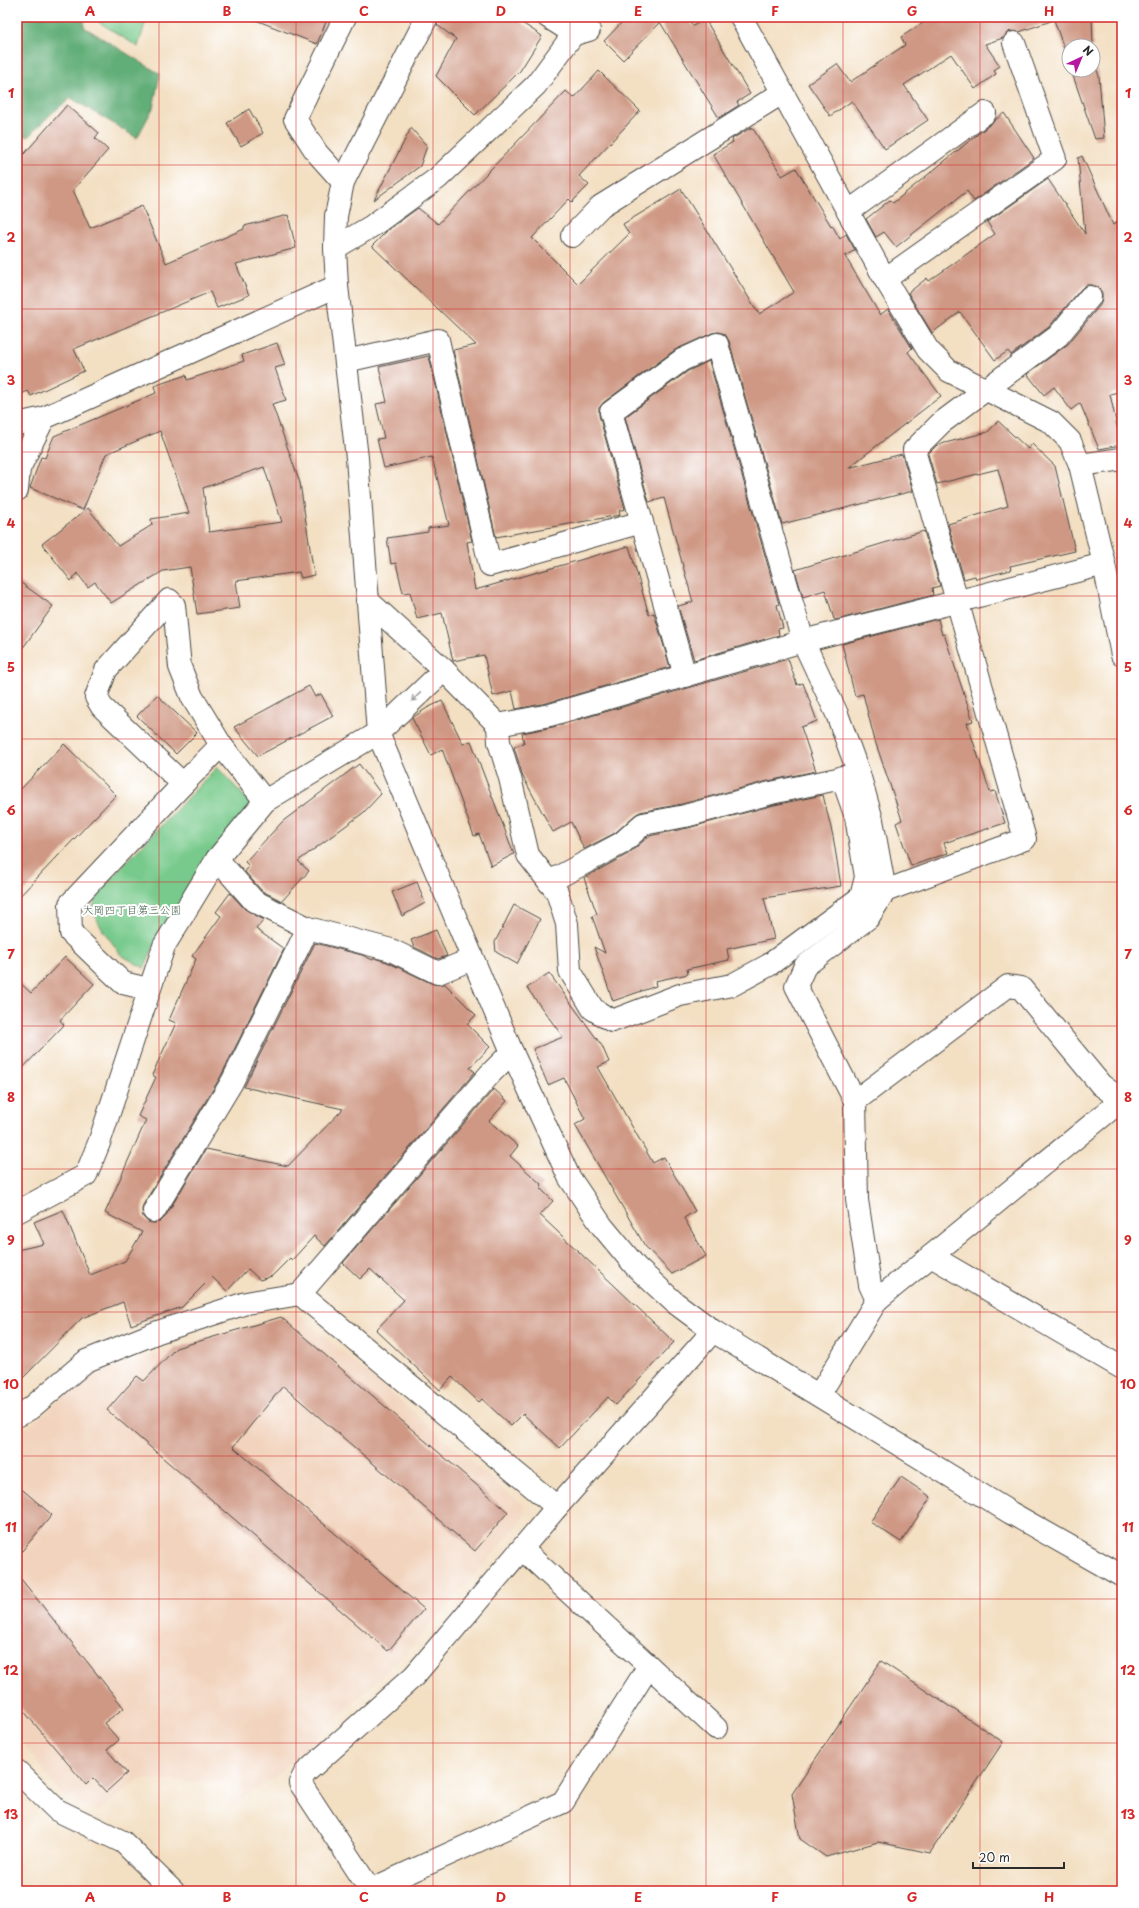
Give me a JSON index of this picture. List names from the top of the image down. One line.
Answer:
{"parks":["大岡四丁目第三公園"],"scale_bar":"20 m","north":"top right","grid":{"columns":["A","B","C","D","E","F","G","H"],"rows":["1","2","3","4","5","6","7","8","9","10","11","12","13"]}}
